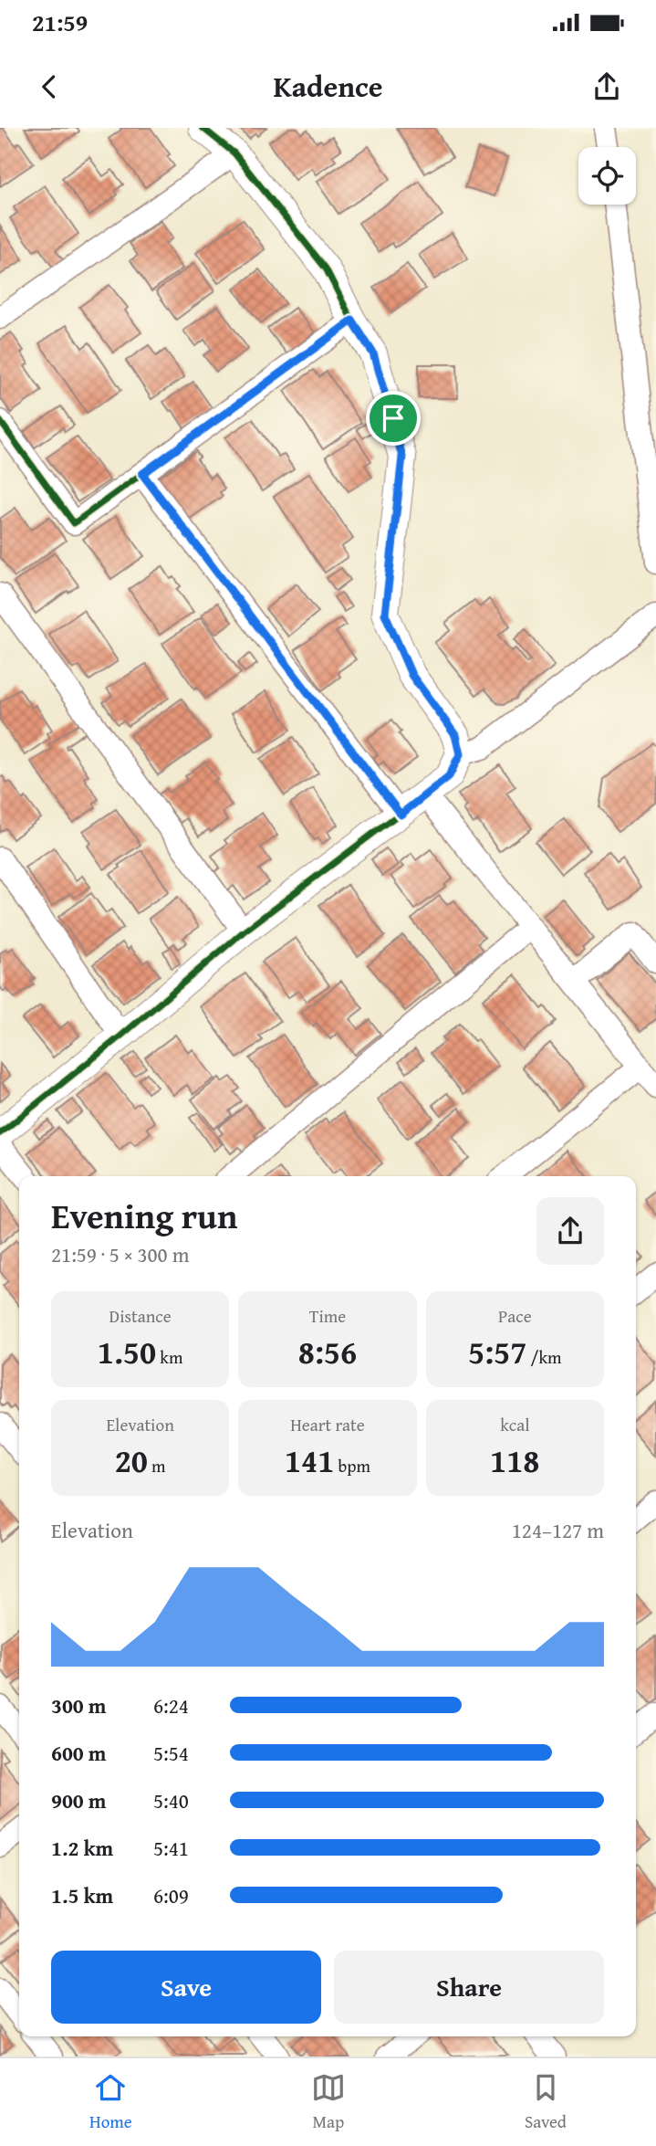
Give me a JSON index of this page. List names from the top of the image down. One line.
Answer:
{"page":{"status":"21:59","header":"Kadence","heading":["Evening run","21:59 · 5 × 300 m"],"stats":[["Distance","1.50 km"],["Time","8:56"],["Pace","5:57 /km"],["Elevation","20 m"],["Heart rate","141 bpm"],["kcal","118"]],"chart":["Elevation","124–127 m"],"list":[{"name":"300 m","note":"6:24"},{"name":"600 m","note":"5:54"},{"name":"900 m","note":"5:40"},{"name":"1.2 km","note":"5:41"},{"name":"1.5 km","note":"6:09"}],"buttons":["Save","Share"],"tabs":["Home","Map","Saved"]}}
